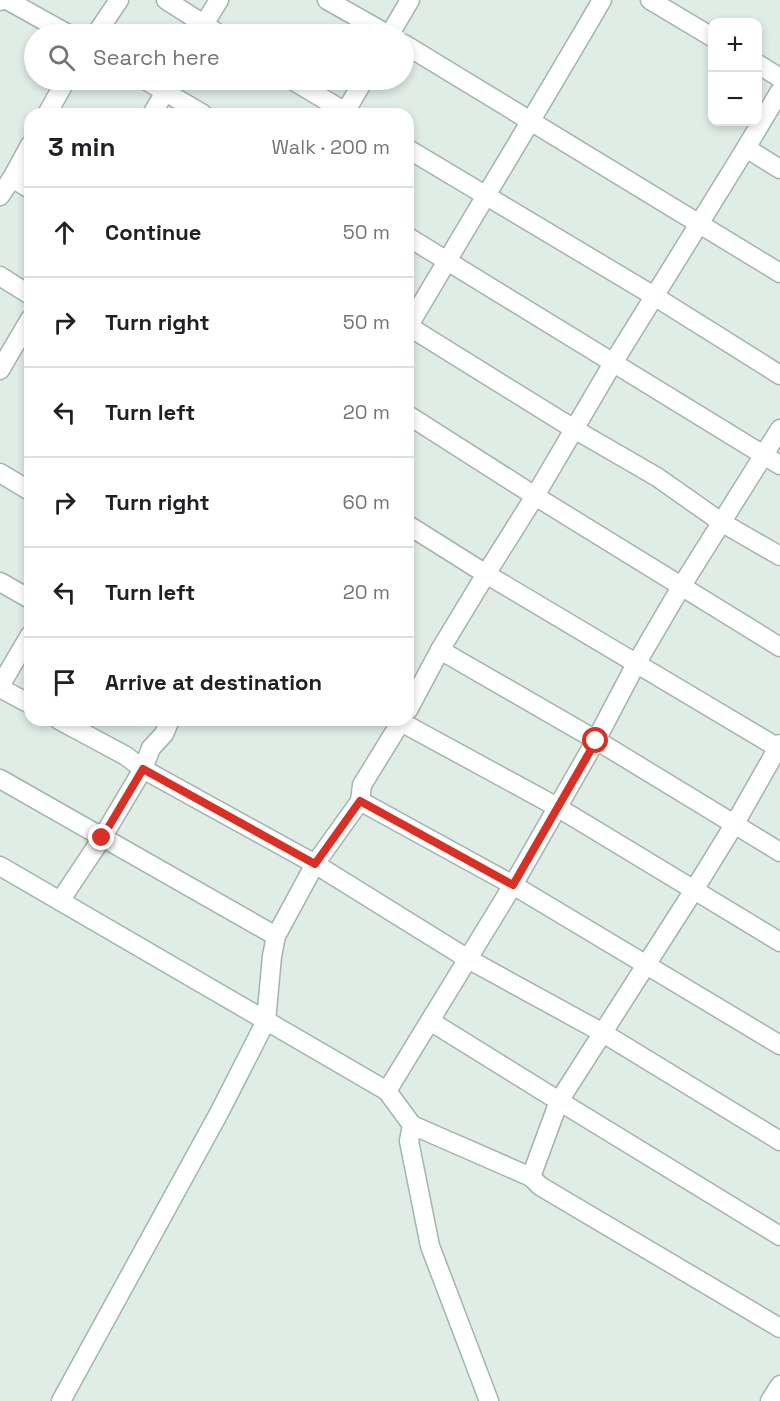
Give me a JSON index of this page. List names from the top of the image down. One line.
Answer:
{"page":{"map_buttons":["+","−"],"search":"Search here","heading":["3 min","Walk · 200 m"],"list":[["Continue","50 m"],["Turn right","50 m"],["Turn left","20 m"],["Turn right","60 m"],["Turn left","20 m"],"Arrive at destination"]}}
